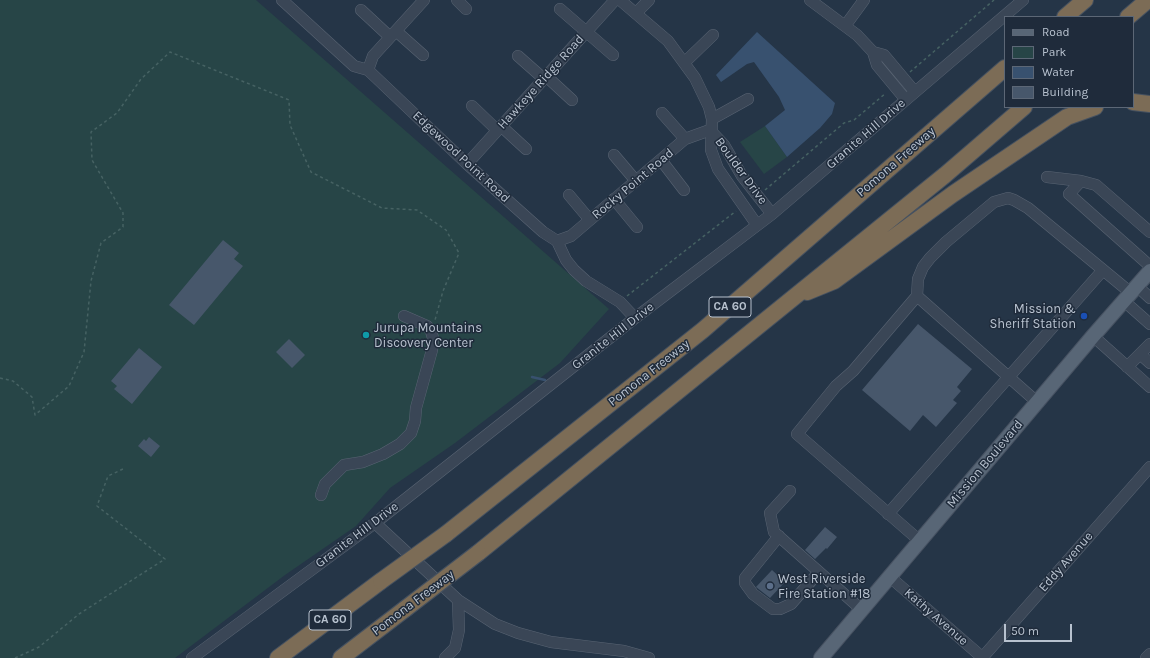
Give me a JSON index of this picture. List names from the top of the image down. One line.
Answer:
{"streets":{"highway":["Pomona Freeway","CA 60"],"main road":["Mission Boulevard"],"street":["Hawkeye Ridge Road","Granite Hill Drive","Edgewood Point Road","Boulder Drive","Rocky Point Road","Eddy Avenue","Kathy Avenue"]},"crossings":[["Hawkeye Ridge Road","Edgewood Point Road"],["Granite Hill Drive","Boulder Drive"],["Edgewood Point Road","Rocky Point Road"],["Boulder Drive","Rocky Point Road"],["Mission Boulevard","Kathy Avenue"],["Eddy Avenue","Kathy Avenue"]],"places":["Mission & Sheriff Station","Jurupa Mountains Discovery Center","West Riverside Fire Station #18"],"legend":["Road","Park","Water","Building"],"scale_bar":"50 m"}
